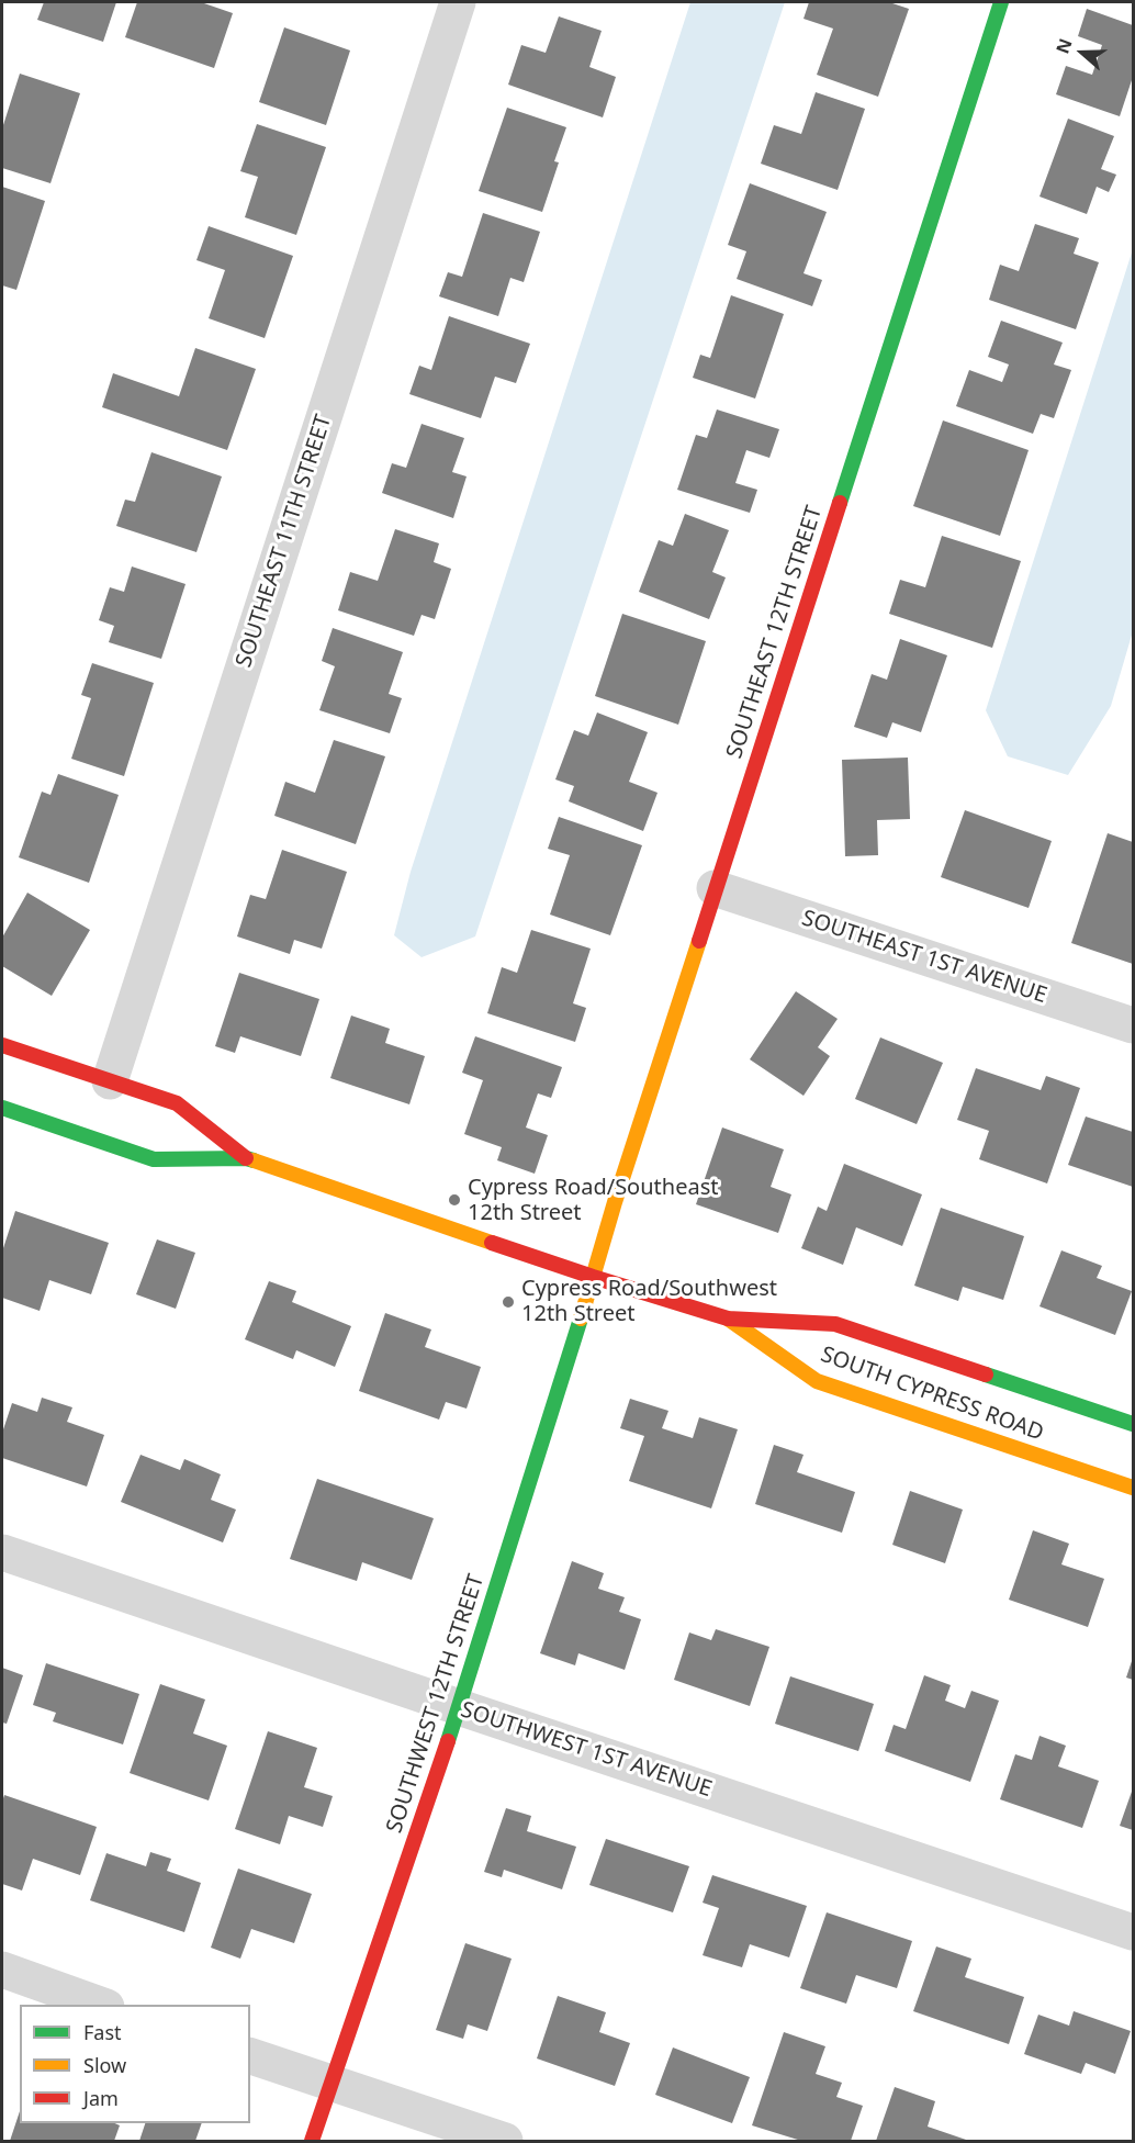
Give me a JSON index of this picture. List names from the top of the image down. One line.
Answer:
{"streets":{"street":["SOUTHEAST 11TH STREET","SOUTHEAST 12TH STREET","SOUTHEAST 1ST AVENUE","SOUTH CYPRESS ROAD","SOUTHWEST 12TH STREET","SOUTHWEST 1ST AVENUE"]},"crossings":[["SOUTHEAST 11TH STREET","SOUTH CYPRESS ROAD"],["SOUTHEAST 12TH STREET","SOUTHEAST 1ST AVENUE"],["SOUTHEAST 12TH STREET","SOUTH CYPRESS ROAD"],["SOUTHEAST 12TH STREET","SOUTHWEST 12TH STREET"],["SOUTH CYPRESS ROAD","SOUTHWEST 12TH STREET"],["SOUTHWEST 12TH STREET","SOUTHWEST 1ST AVENUE"]],"places":["Cypress Road/Southeast 12th Street","Cypress Road/Southwest 12th Street"],"legend":["Fast","Slow","Jam"],"north":"left"}
